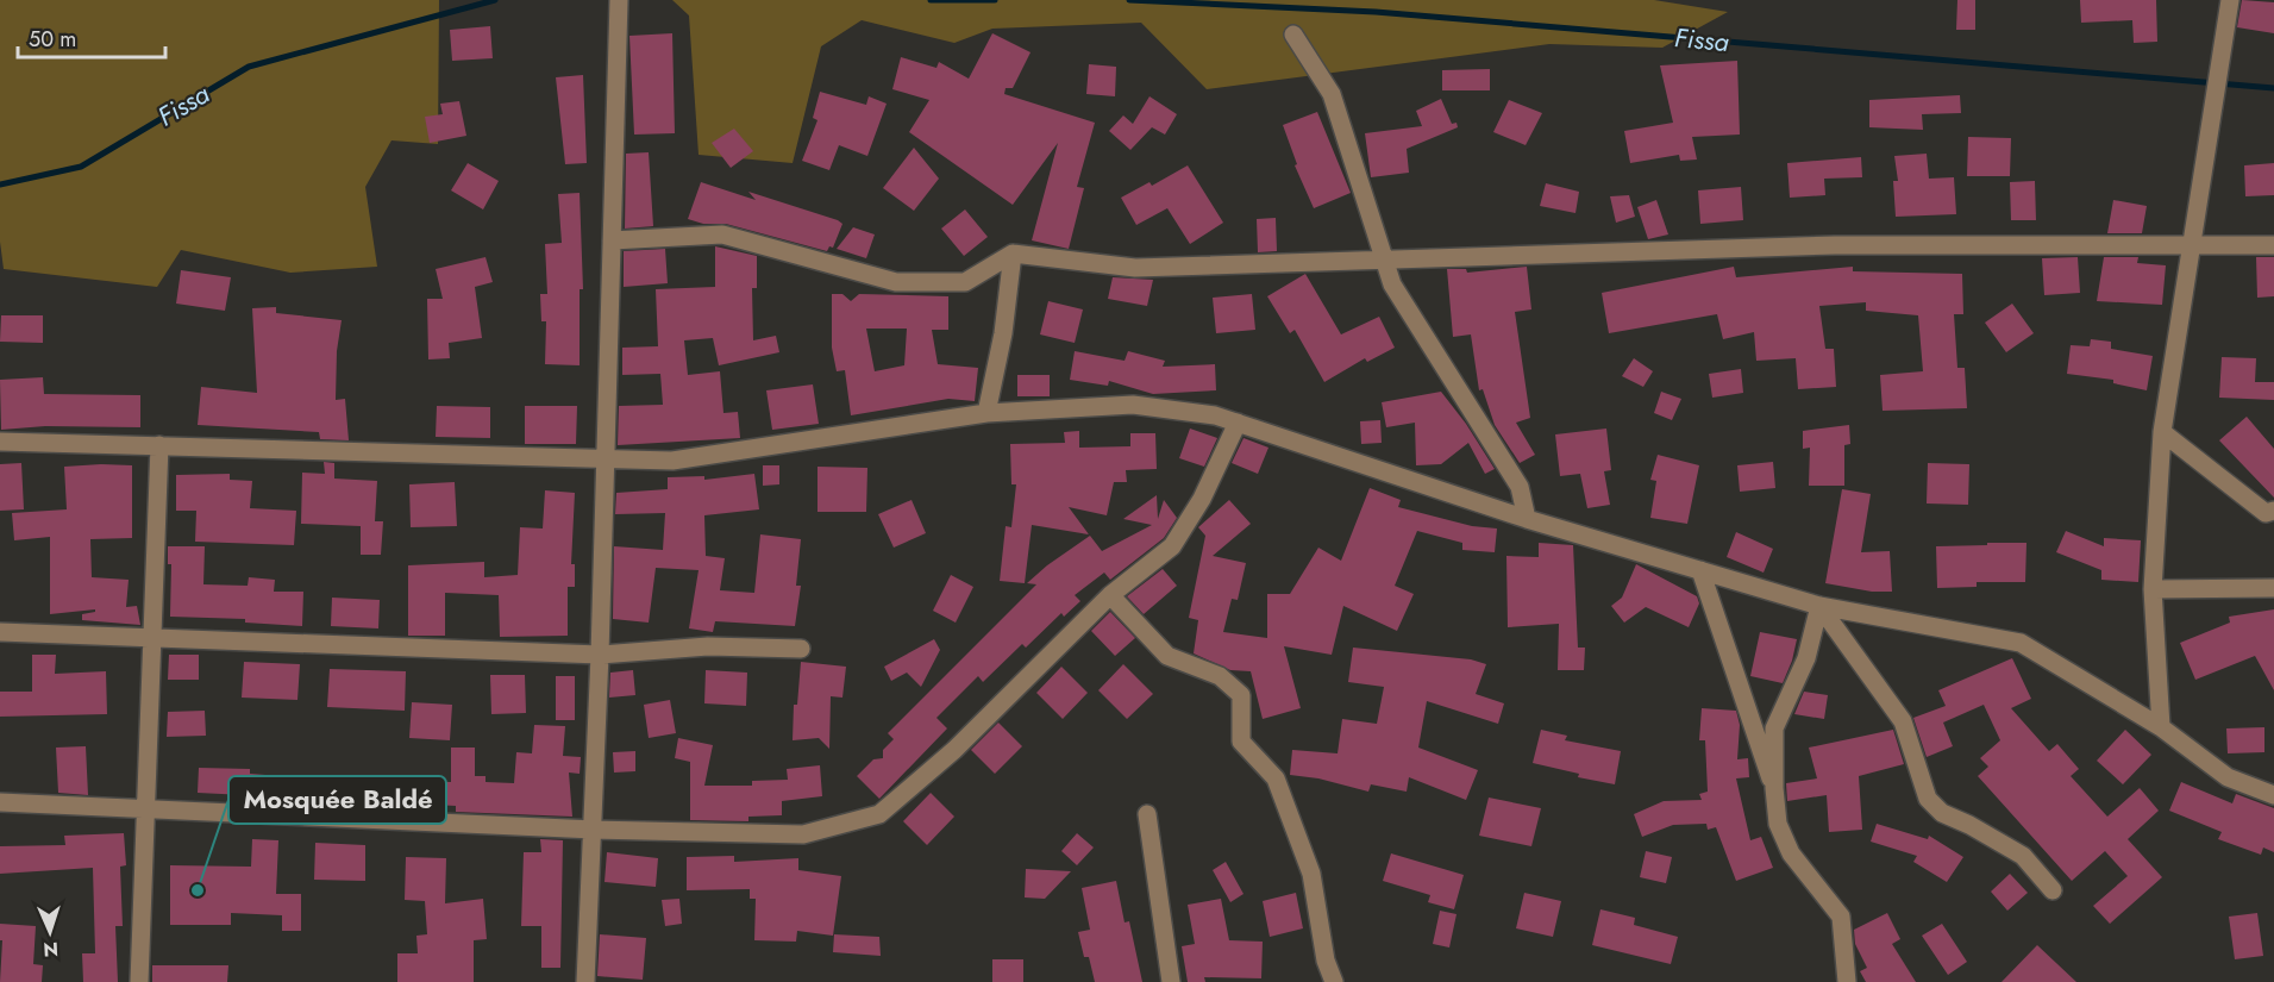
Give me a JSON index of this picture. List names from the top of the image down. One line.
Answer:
{"water":["Fissa"],"places":["Mosquée Baldé"],"scale_bar":"50 m","north":"bottom"}
